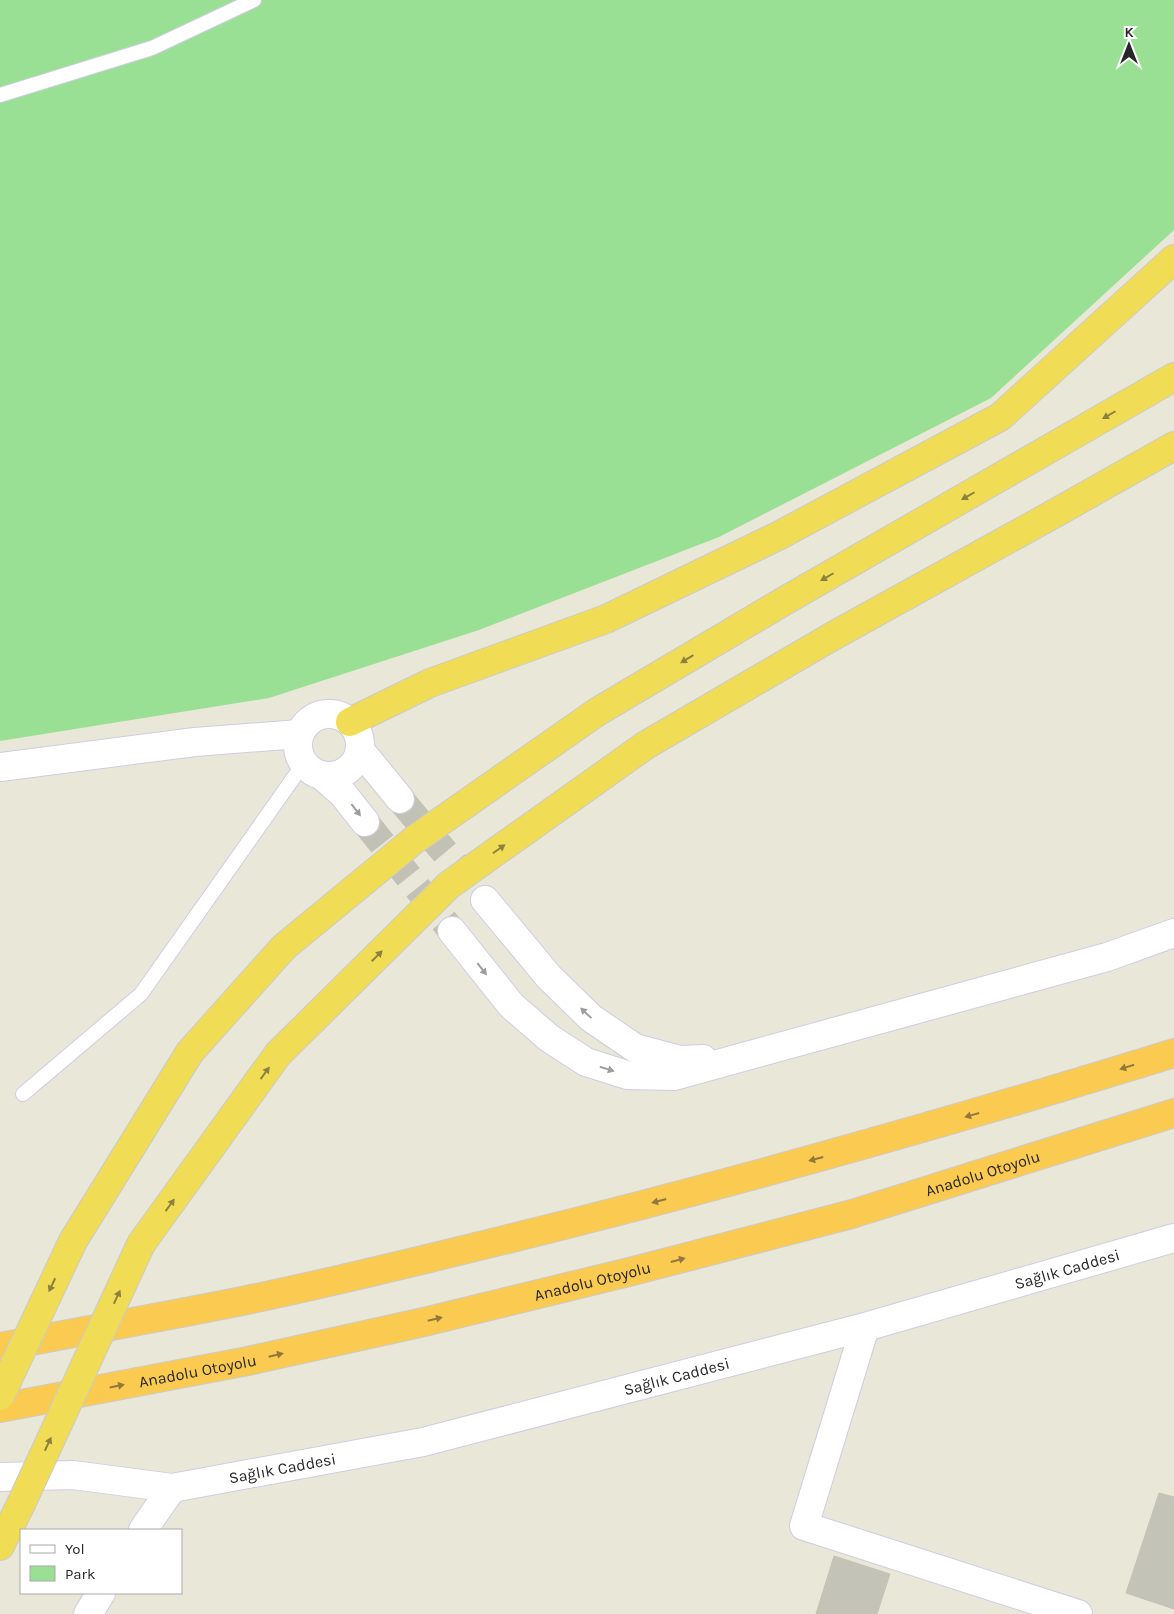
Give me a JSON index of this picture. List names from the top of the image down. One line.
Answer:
{"streets":{"highway":["Anadolu Otoyolu"],"street":["Sağlık Caddesi"]},"legend":["Yol","Park"],"north":"top"}
